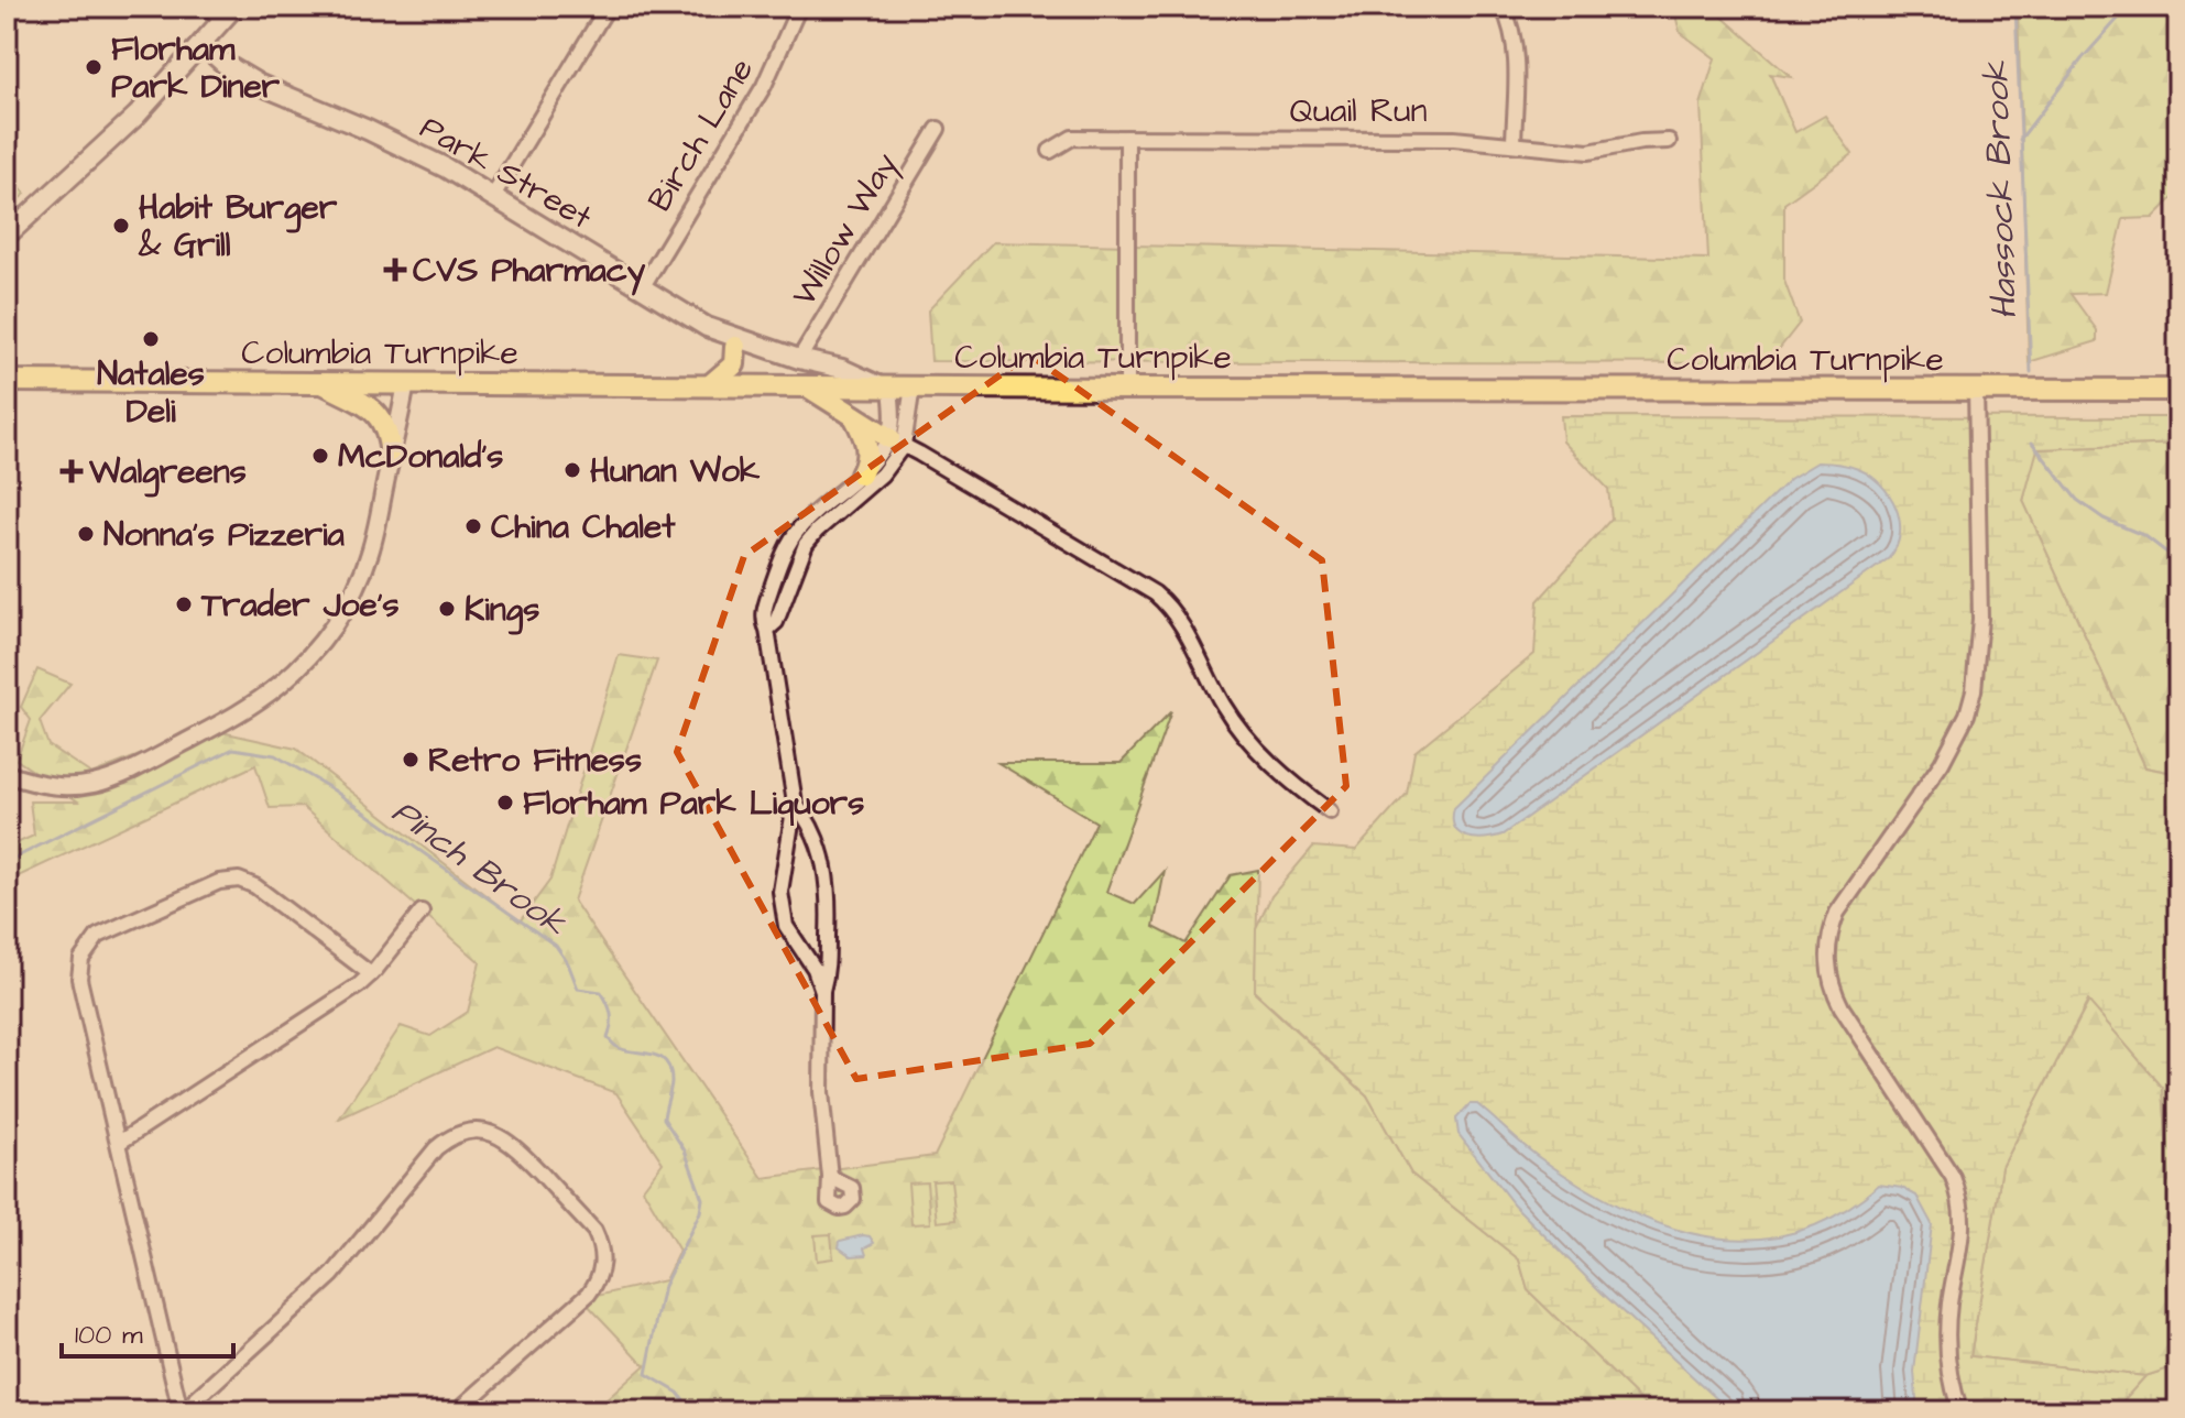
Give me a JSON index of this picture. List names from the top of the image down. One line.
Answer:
{"streets":{"main road":["Park Street","Columbia Turnpike"],"street":["Quail Run","Birch Lane","Willow Way"]},"crossings":[["Birch Lane","Park Street"],["Park Street","Willow Way"],["Park Street","Columbia Turnpike"]],"water":["Hassock Brook","Pinch Brook"],"places":{"other":["Florham Park Diner","Habit Burger & Grill","Natales Deli","McDonald's","Hunan Wok","China Chalet","Nonna's Pizzeria","Trader Joe's","Kings","Retro Fitness","Florham Park Liquors"],"health":["CVS Pharmacy","Walgreens"]},"scale_bar":"100 m"}
